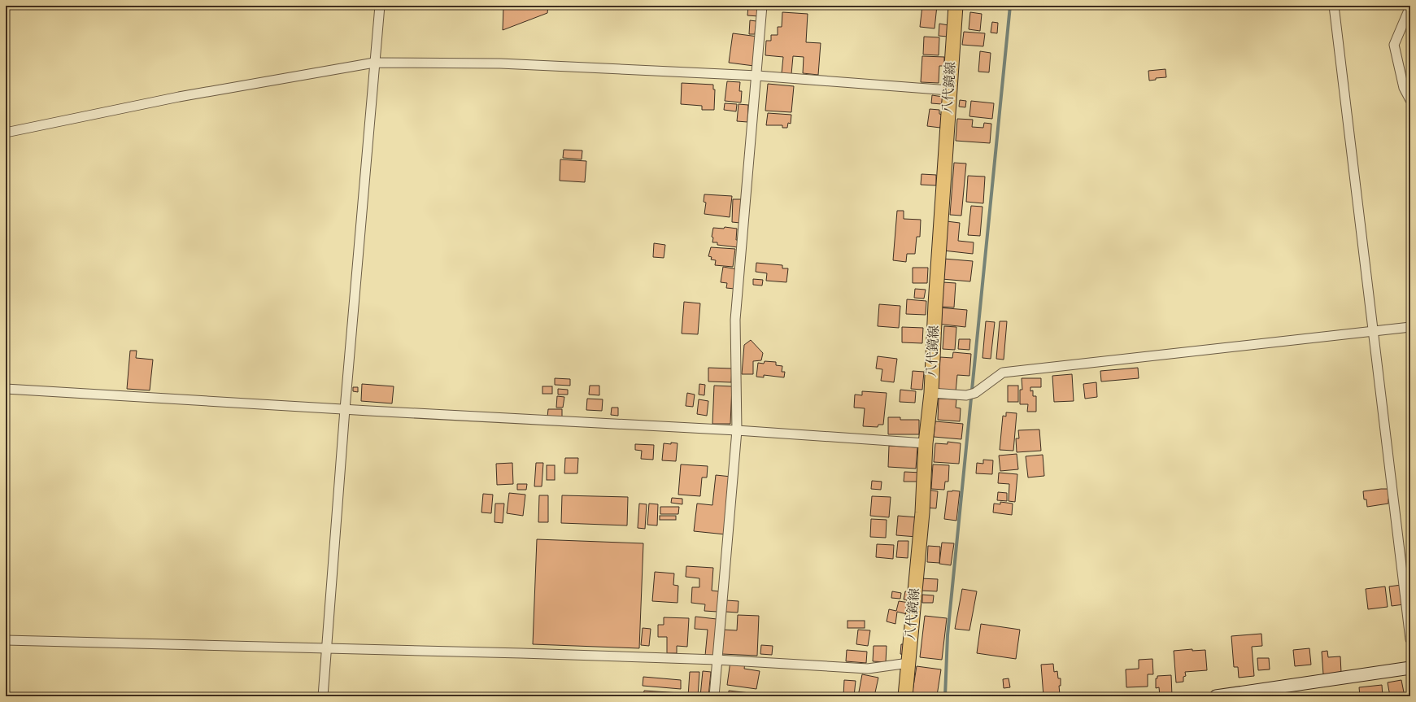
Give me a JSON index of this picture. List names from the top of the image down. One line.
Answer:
{"streets":{"main road":["八代鏡線"]}}
